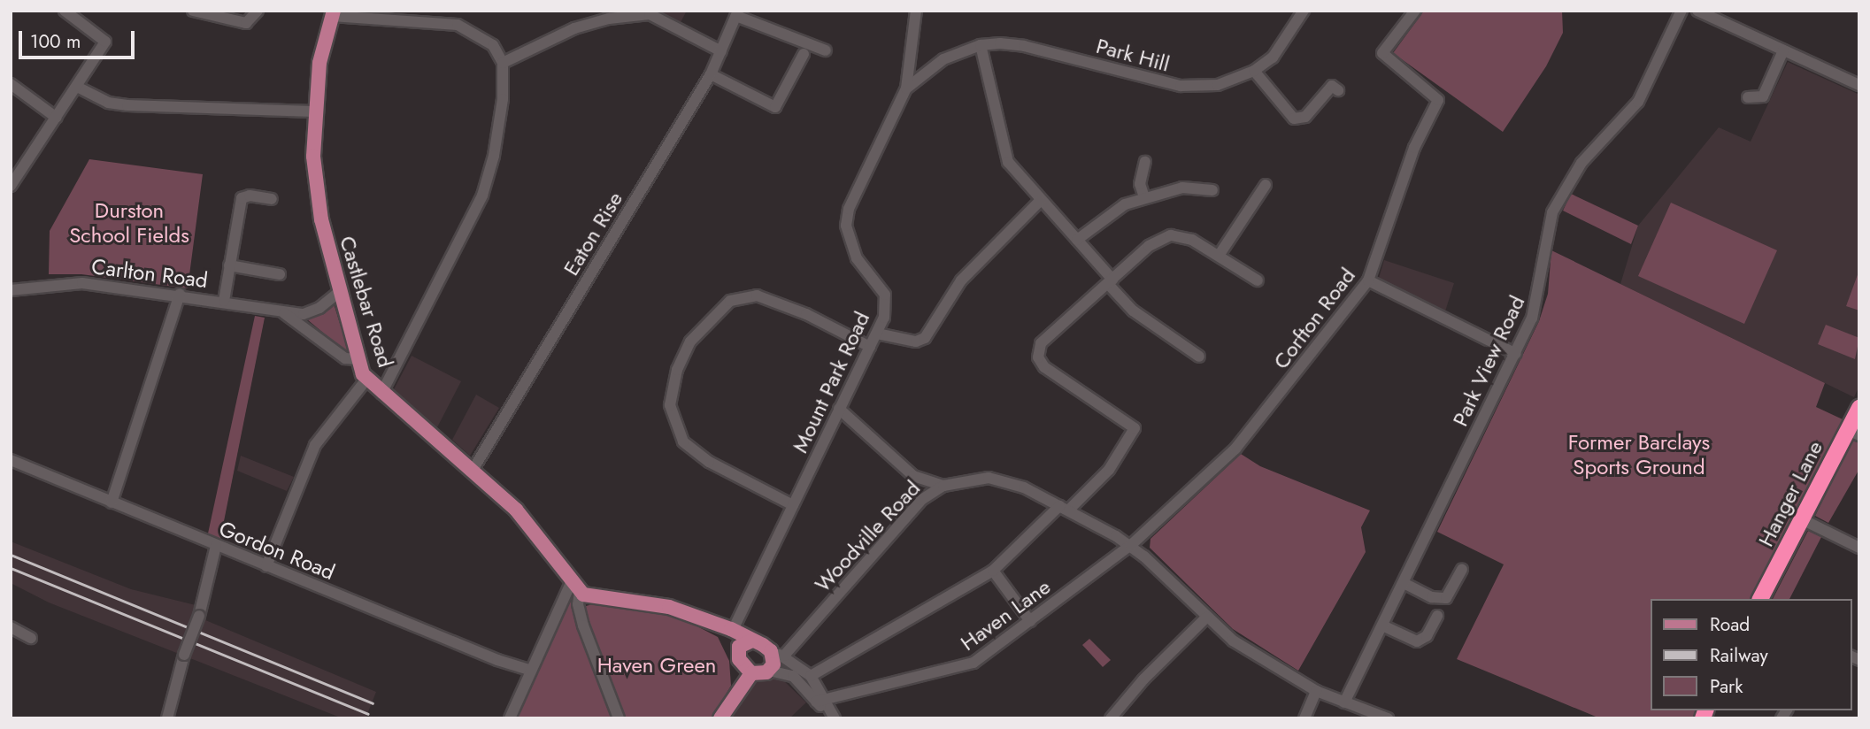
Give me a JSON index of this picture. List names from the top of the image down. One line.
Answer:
{"streets":{"highway":["Hanger Lane"],"main road":["Castlebar Road"],"street":["Park Hill","Eaton Rise","Carlton Road","Corfton Road","Park View Road","Mount Park Road","Woodville Road","Gordon Road","Haven Lane"]},"crossings":[["Park Hill","Mount Park Road"],["Eaton Rise","Castlebar Road"],["Carlton Road","Castlebar Road"],["Corfton Road","Woodville Road"],["Corfton Road","Haven Lane"],["Park View Road","Woodville Road"],["Woodville Road","Haven Lane"]],"parks":["Durston School Fields","Former Barclays Sports Ground","Haven Green"],"legend":["Road","Railway","Park"],"scale_bar":"100 m"}
